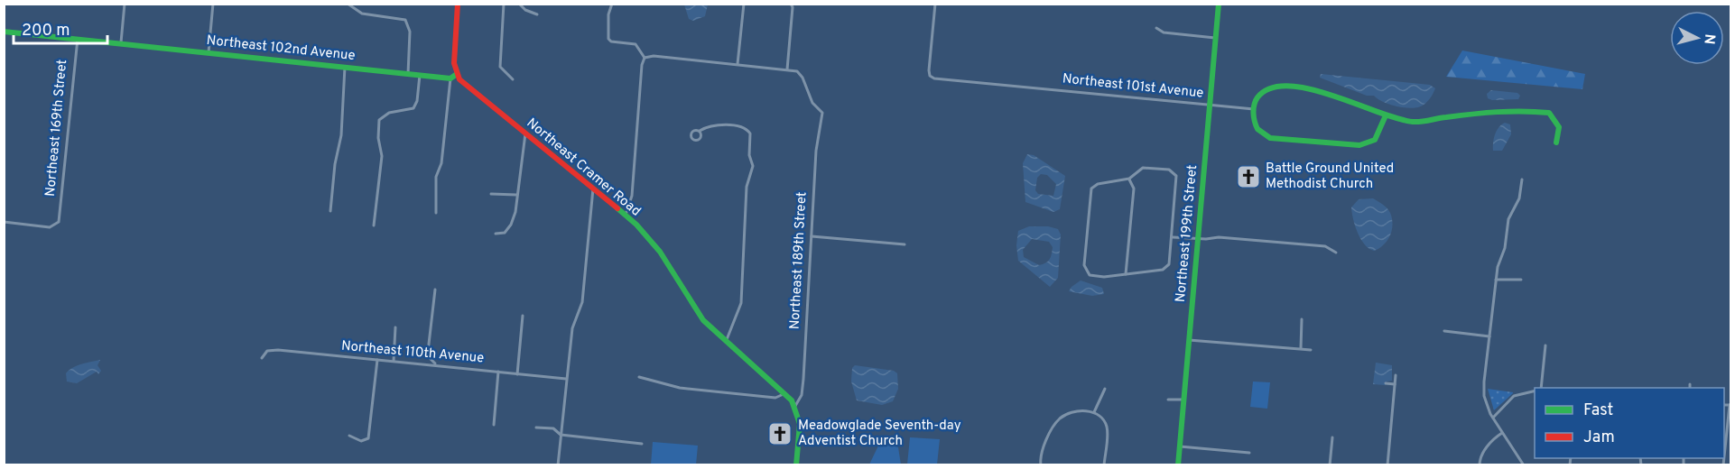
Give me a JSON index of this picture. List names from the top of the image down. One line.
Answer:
{"streets":{"street":["Northeast 102nd Avenue","Northeast 101st Avenue","Northeast 169th Street","Northeast Cramer Road","Northeast 199th Street","Northeast 189th Street","Northeast 110th Avenue"]},"crossings":[["Northeast 102nd Avenue","Northeast 169th Street"],["Northeast 101st Avenue","Northeast 199th Street"],["Northeast Cramer Road","Northeast 189th Street"]],"places":{"church":["Battle Ground United Methodist Church","Meadowglade Seventh-day Adventist Church"]},"legend":["Fast","Jam"],"scale_bar":"200 m","north":"right"}
